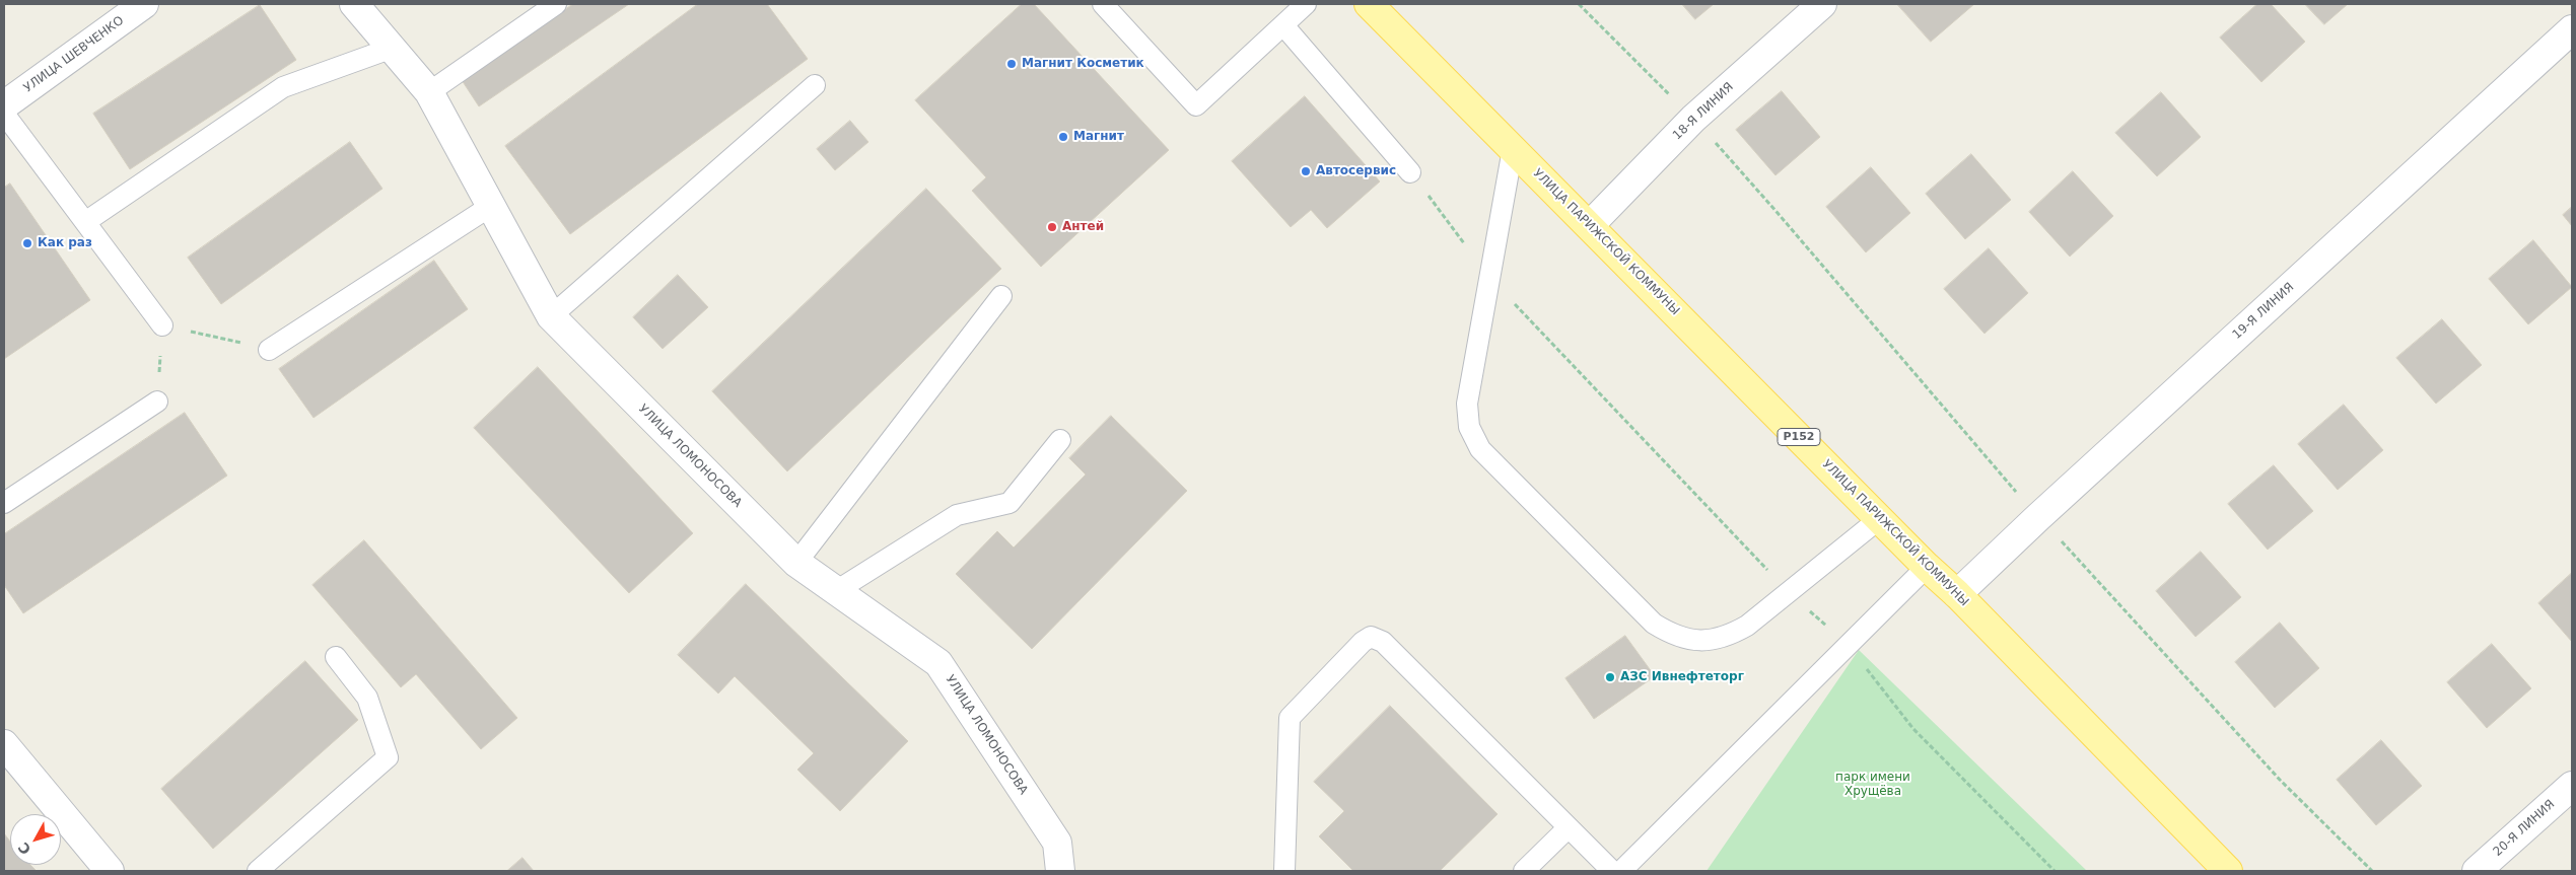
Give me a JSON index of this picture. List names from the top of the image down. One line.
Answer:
{"streets":{"main road":["УЛИЦА ПАРИЖСКОЙ КОММУНЫ","Р152"],"street":["УЛИЦА ШЕВЧЕНКО","18-Я ЛИНИЯ","19-Я ЛИНИЯ","УЛИЦА ЛОМОНОСОВА","20-Я ЛИНИЯ"]},"crossings":[["18-Я ЛИНИЯ","УЛИЦА ПАРИЖСКОЙ КОММУНЫ"],["УЛИЦА ПАРИЖСКОЙ КОММУНЫ","19-Я ЛИНИЯ"]],"parks":["парк имени Хрущёва"],"places":["Магнит Косметик","Магнит","Автосервис","Антей","Как раз","АЗС Ивнефтеторг"],"north":"bottom left"}
